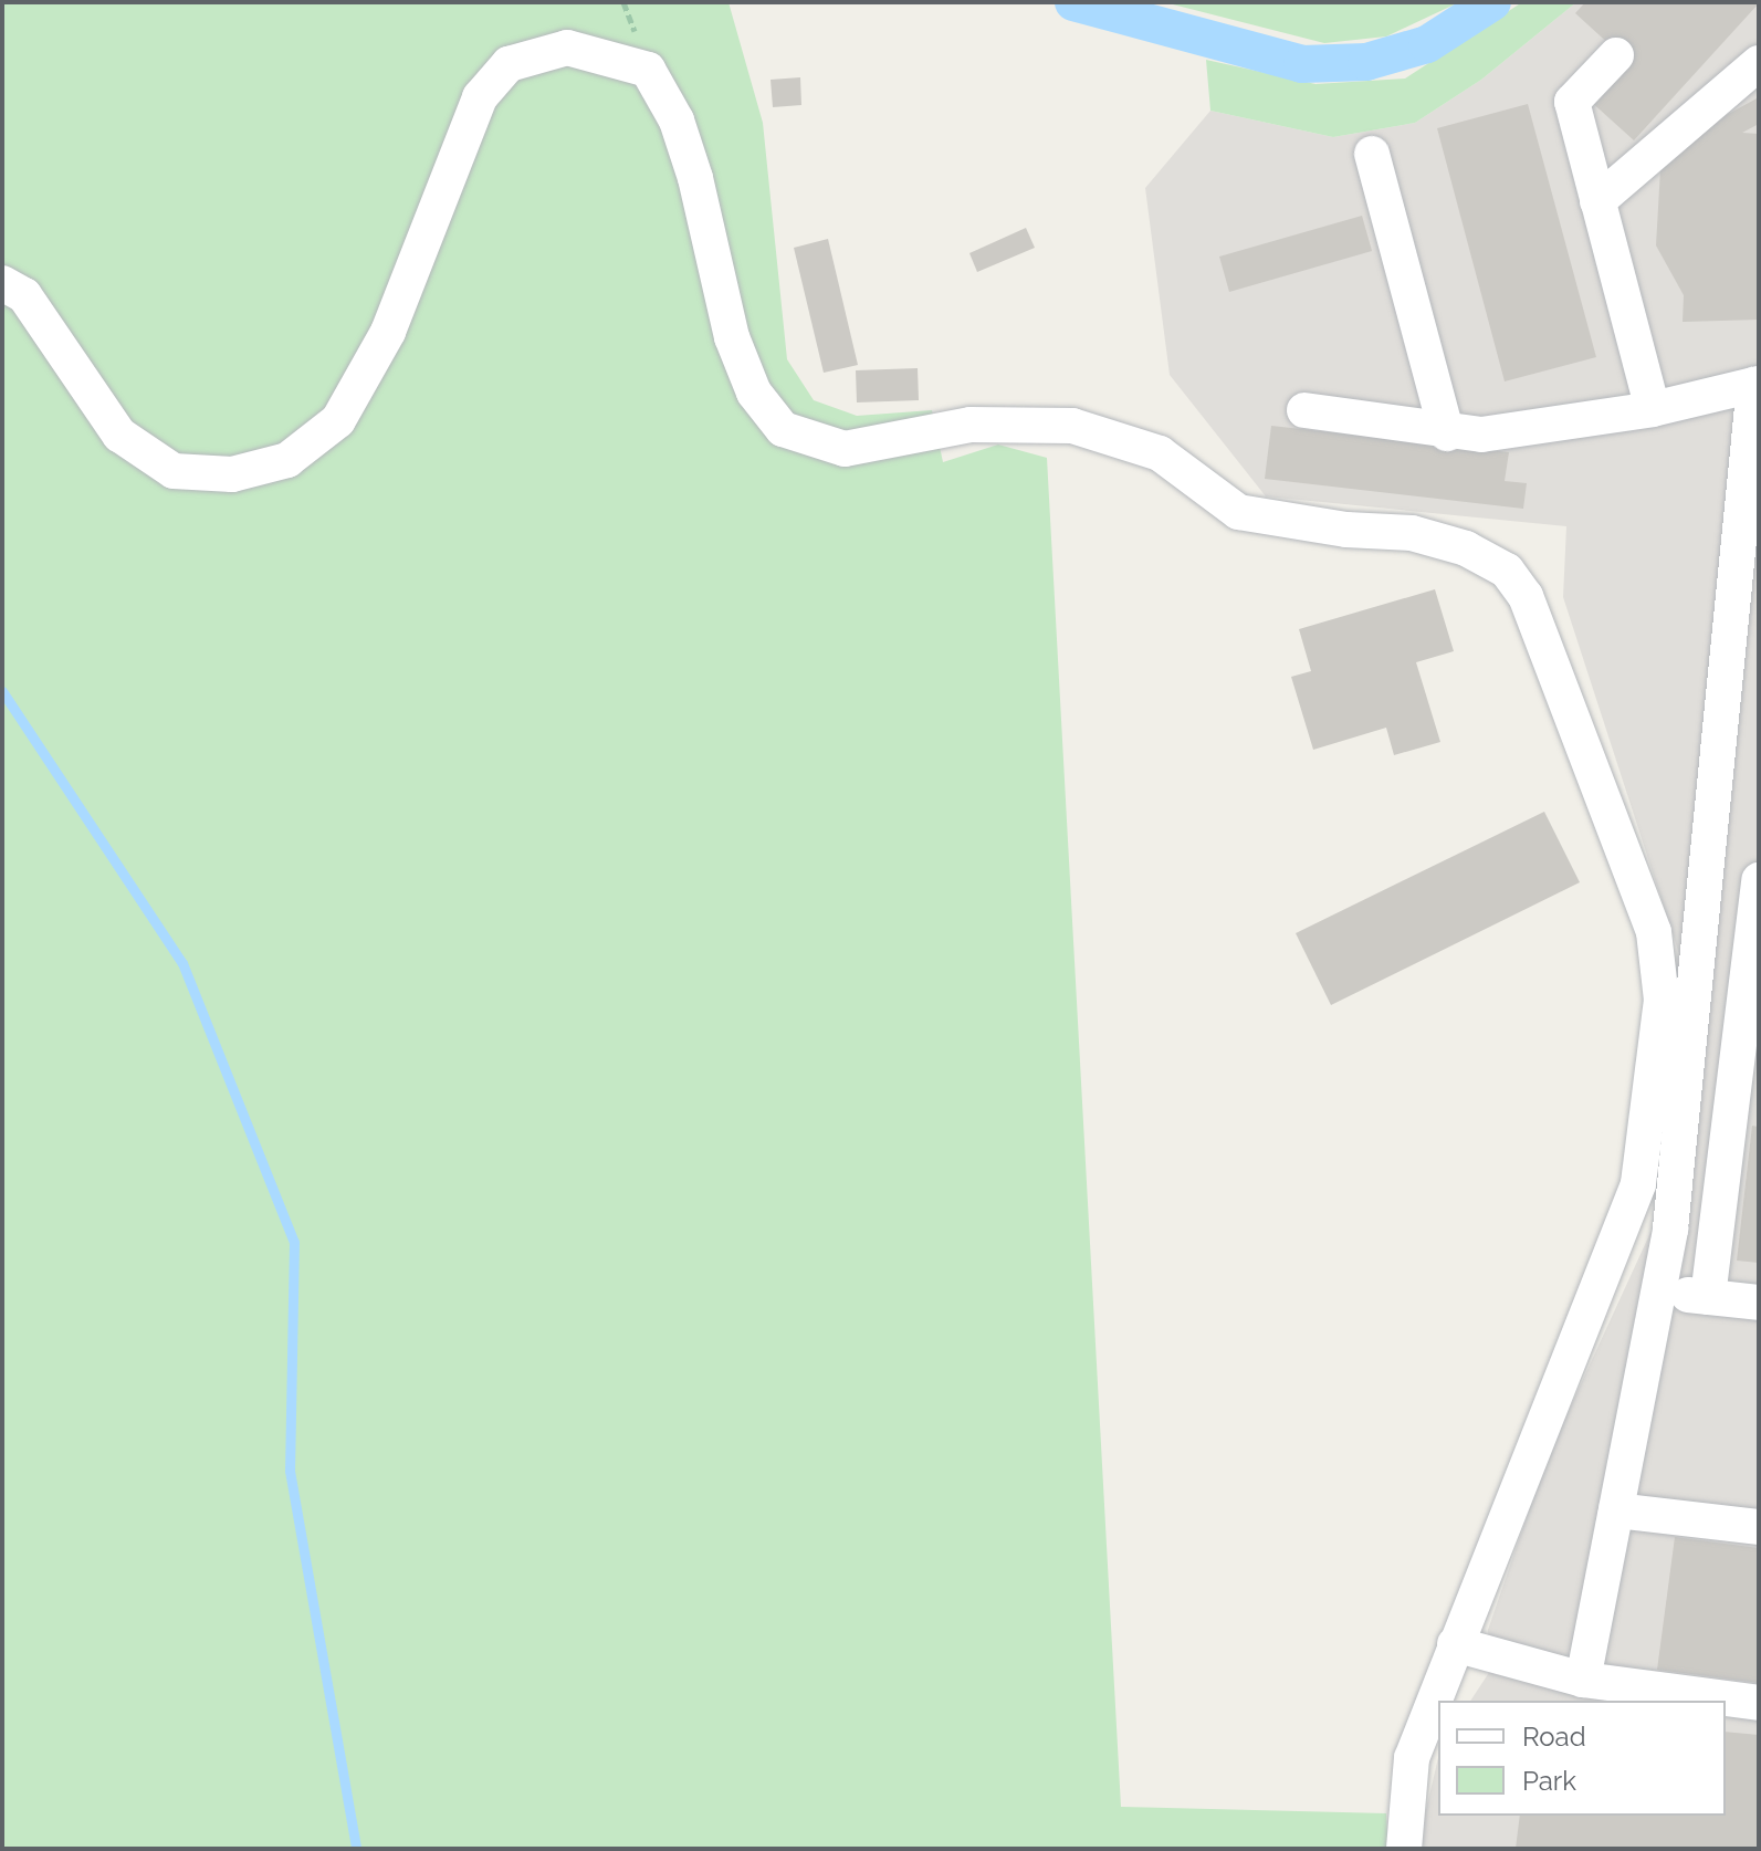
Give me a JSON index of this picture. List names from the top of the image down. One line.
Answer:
{"legend":["Road","Park"]}
